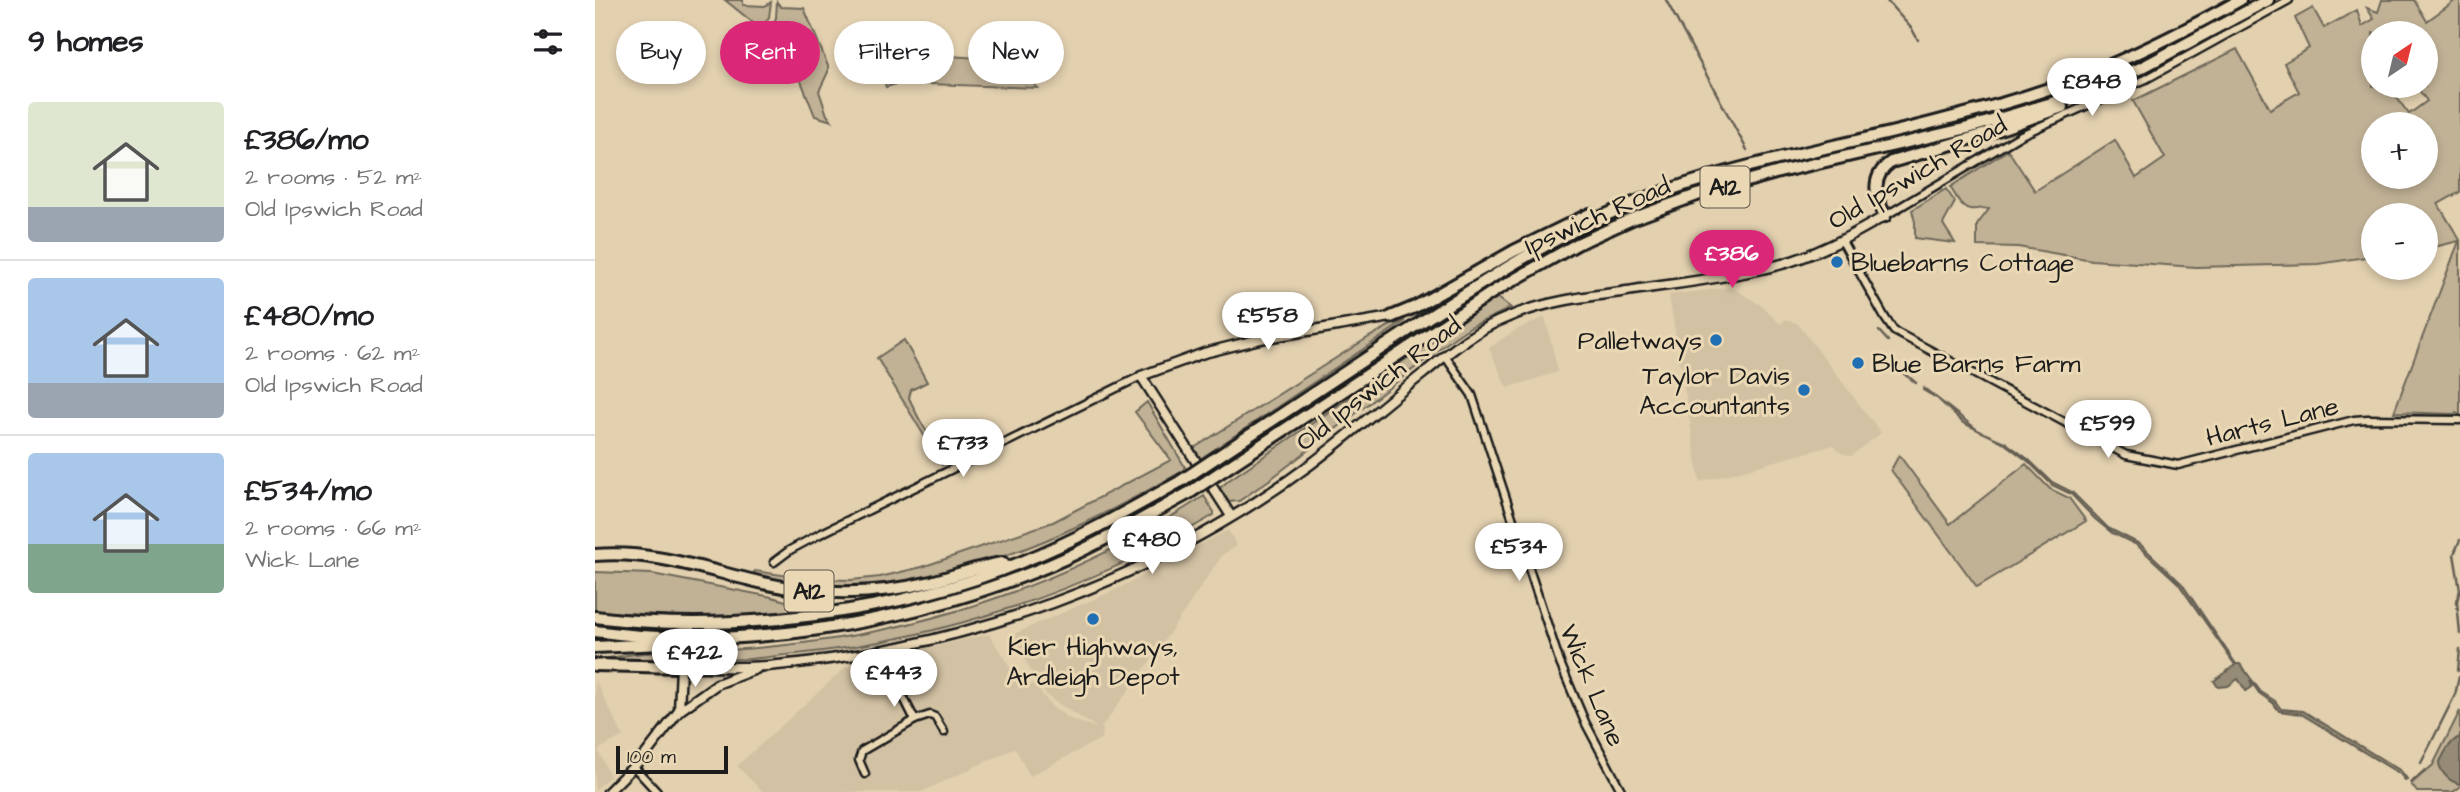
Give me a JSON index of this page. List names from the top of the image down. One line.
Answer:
{"streets":{"highway":["A12","Ipswich Road"],"street":["Old Ipswich Road","Harts Lane","Wick Lane"]},"crossings":[["Old Ipswich Road","A12"],["Old Ipswich Road","Harts Lane"],["Old Ipswich Road","Wick Lane"],["A12","Ipswich Road"]],"places":["Bluebarns Cottage","Palletways","Blue Barns Farm","Taylor Davis Accountants","Kier Highways, Ardleigh Depot"],"scale_bar":"100 m","north":"top right","page":{"heading":"9 homes","map_buttons":["+","−"],"chip":["Buy","Rent","Filters","New"],"price":["£848","£386","£558","£599","£733","£480","£534","£422","£443"],"list":[{"name":"£386/mo","note":"2 rooms · 52 m² · Old Ipswich Road"},{"name":"£480/mo","note":"2 rooms · 62 m² · Old Ipswich Road"},{"name":"£534/mo","note":"2 rooms · 66 m² · Wick Lane"}],"scale":"100 m"}}
